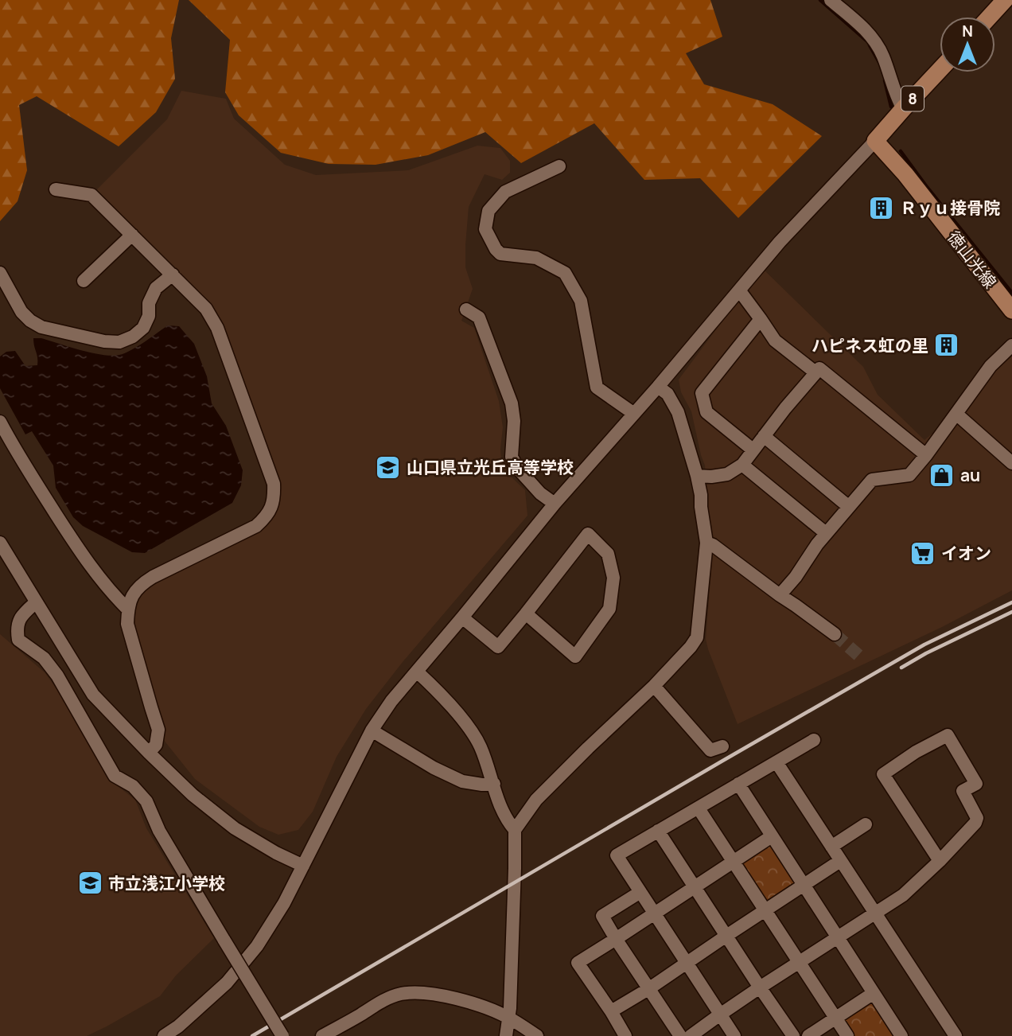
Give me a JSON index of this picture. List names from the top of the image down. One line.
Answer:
{"streets":{"main road":["8","徳山光線"]},"crossings":[["8","徳山光線"]],"places":{"building":["Ｒｙｕ接骨院","ハピネス虹の里"],"school or university":["山口県立光丘高等学校","市立浅江小学校"],"shop":["au"],"supermarket":["イオン"]},"north":"top"}
